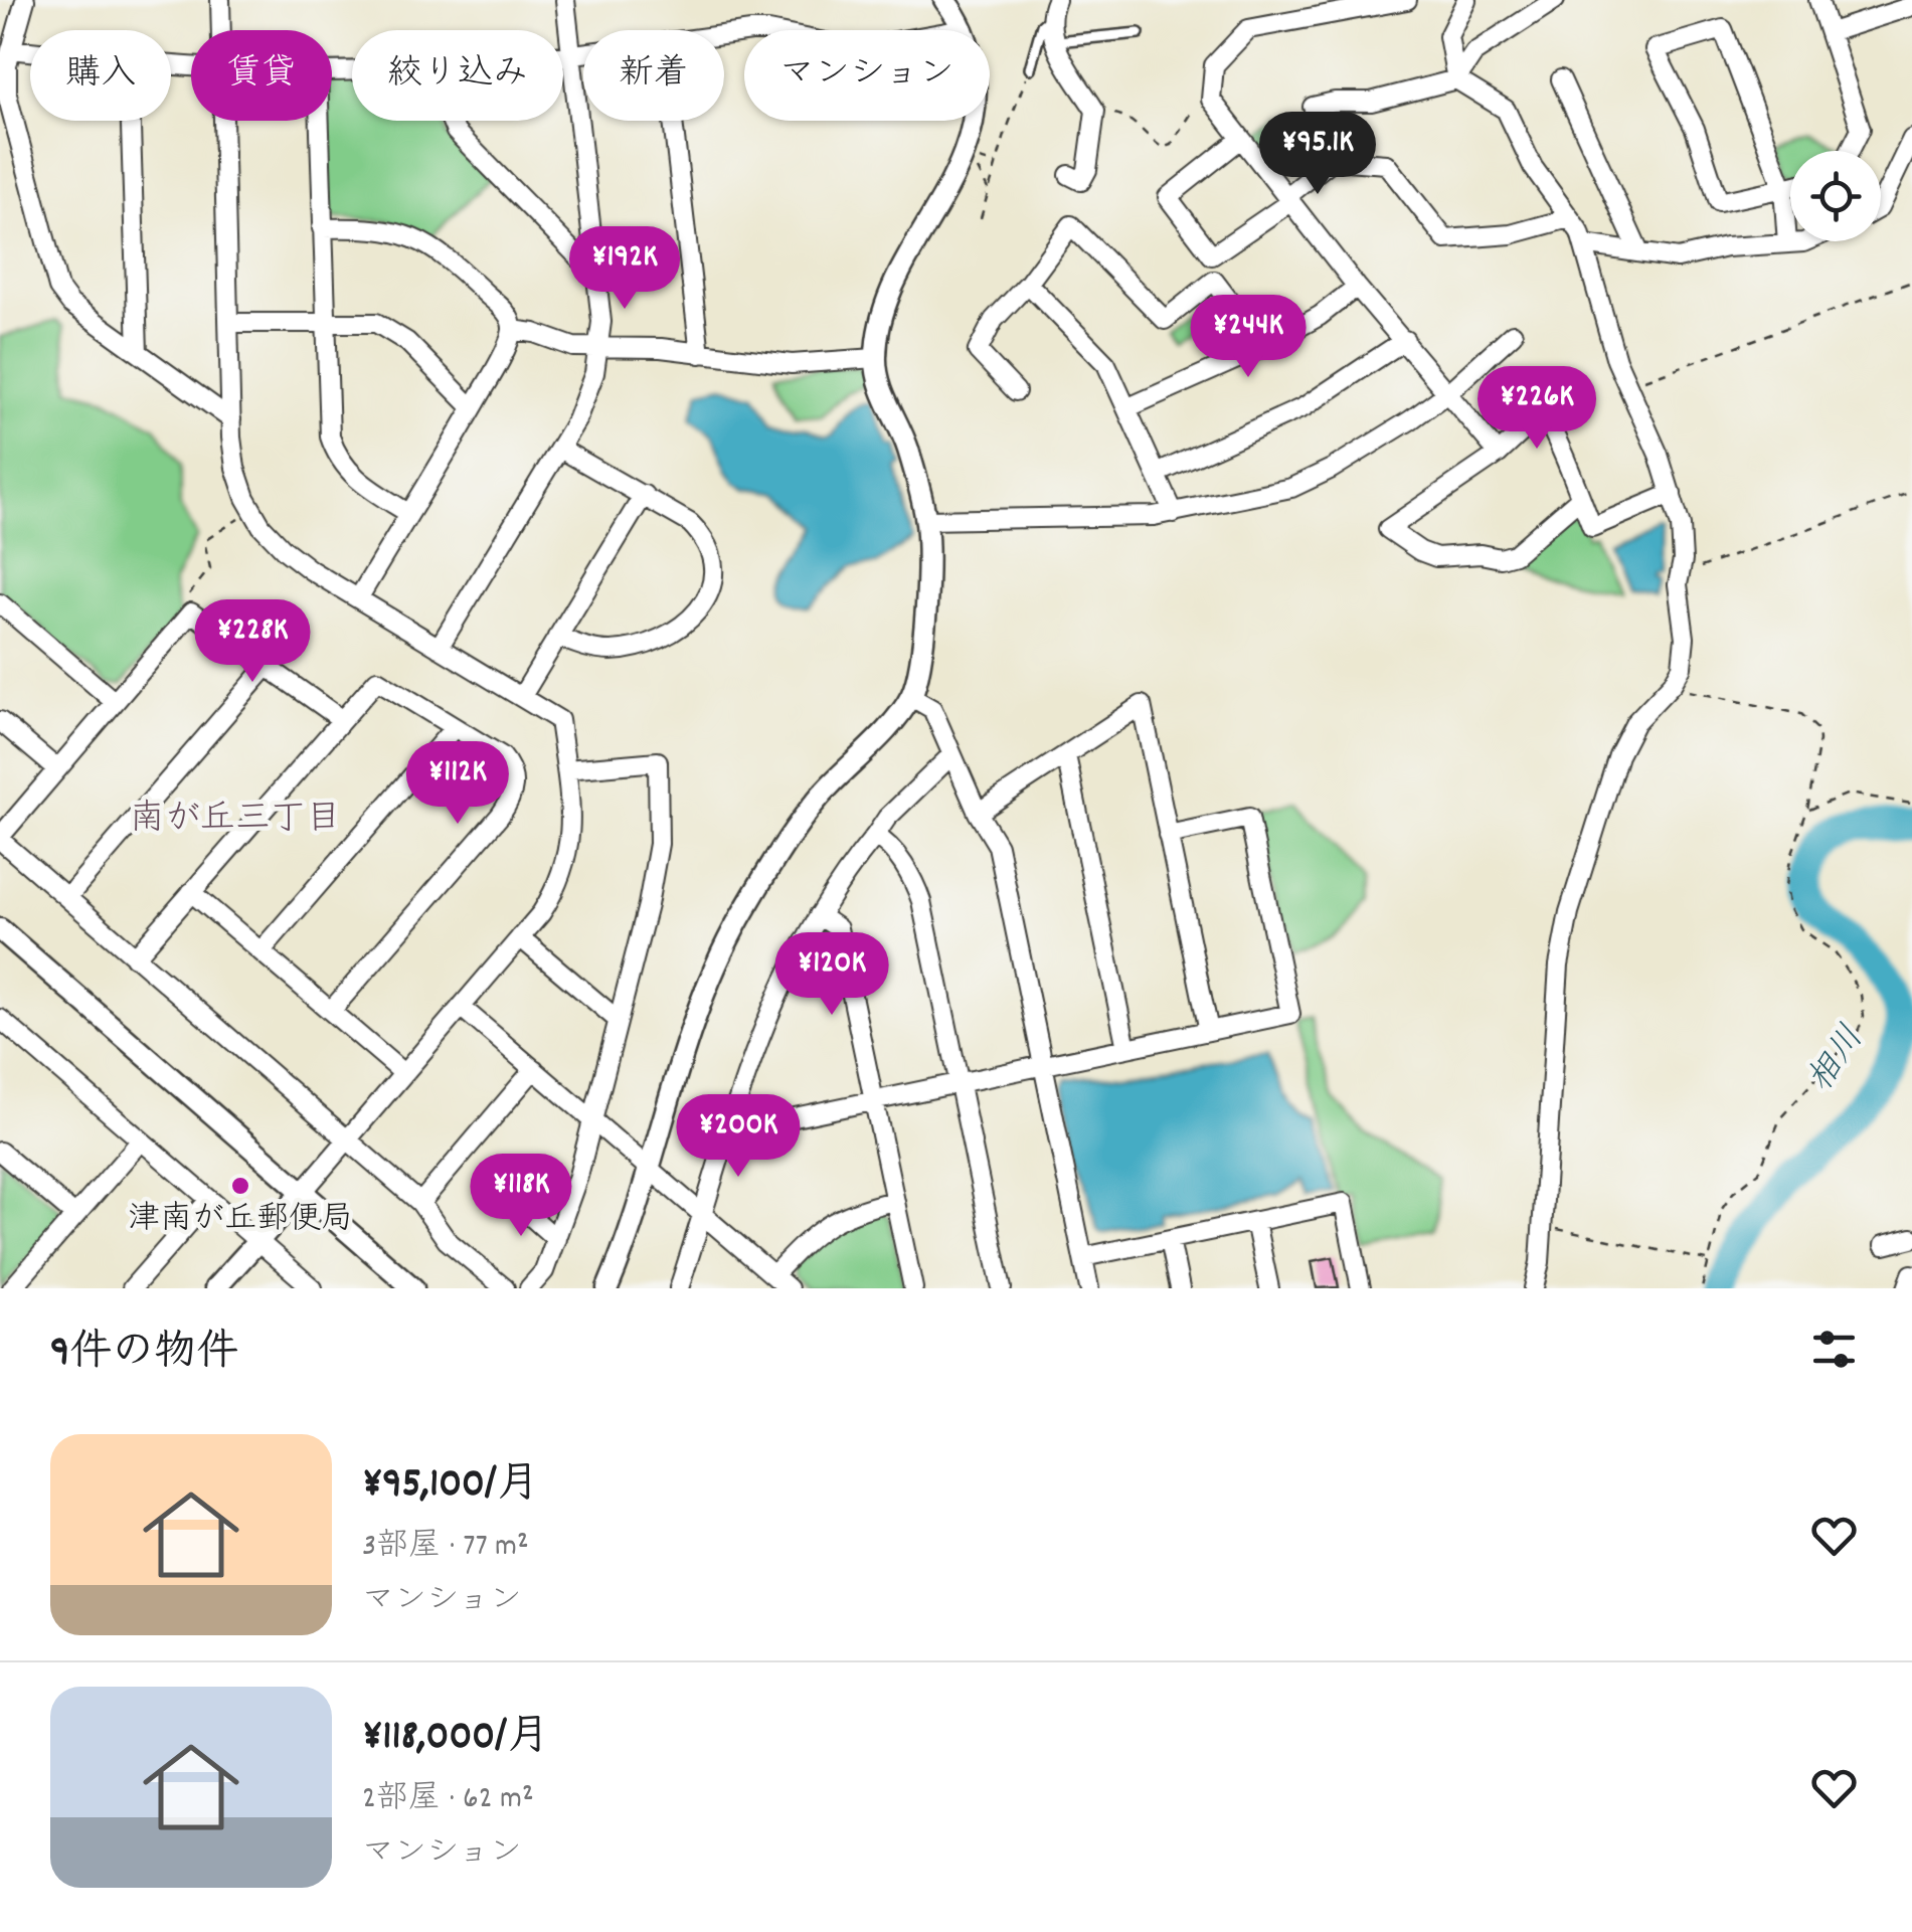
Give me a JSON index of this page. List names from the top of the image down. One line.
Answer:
{"districts":["南が丘三丁目"],"water":["相川"],"places":["津南が丘郵便局"],"page":{"chip":["購入","賃貸","絞り込み","新着","マンション"],"price":["¥95.1K","¥192K","¥244K","¥226K","¥228K","¥112K","¥120K","¥200K","¥118K"],"heading":"9件の物件","list":[{"name":"¥95,100/月","note":"3部屋 · 77 m² · マンション"},{"name":"¥118,000/月","note":"2部屋 · 62 m² · マンション"}]}}
